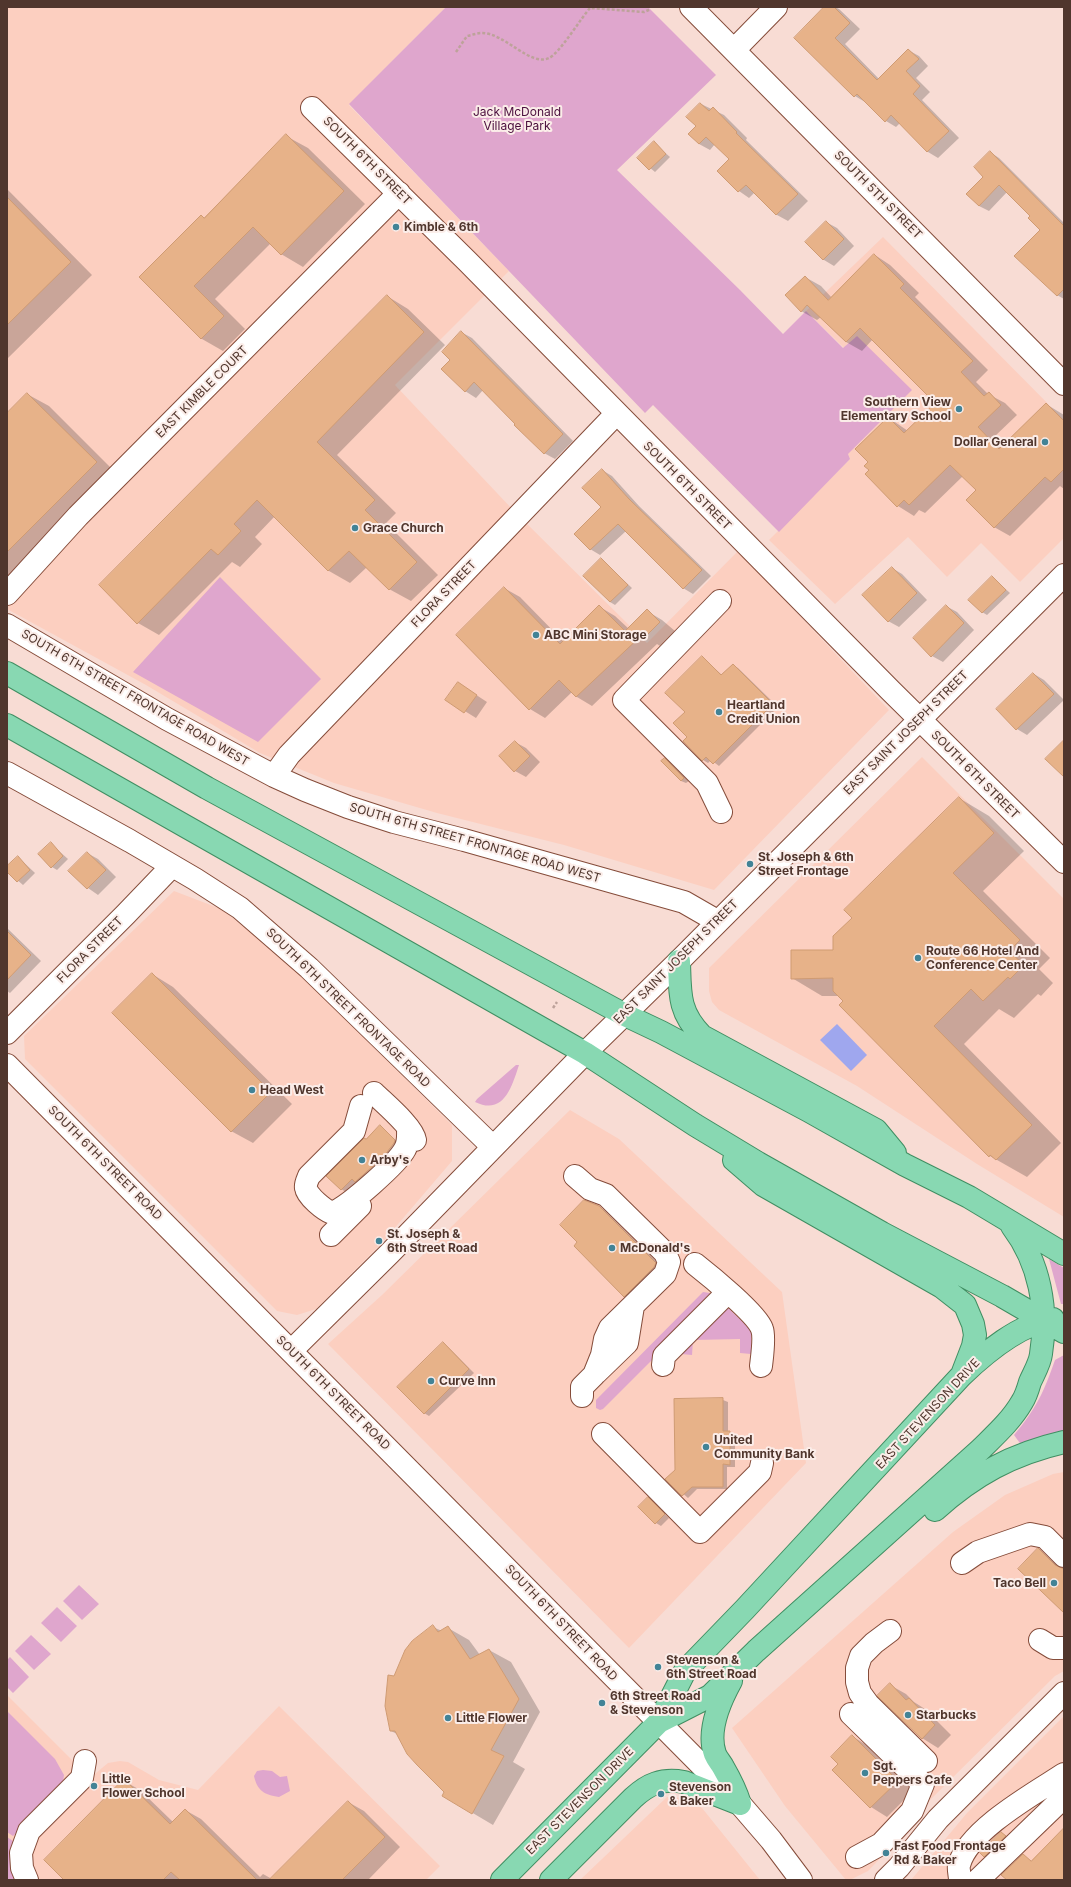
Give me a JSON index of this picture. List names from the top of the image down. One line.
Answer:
{"streets":{"main road":["EAST STEVENSON DRIVE"],"street":["SOUTH 6TH STREET","SOUTH 5TH STREET","EAST KIMBLE COURT","FLORA STREET","SOUTH 6TH STREET FRONTAGE ROAD WEST","EAST SAINT JOSEPH STREET","SOUTH 6TH STREET FRONTAGE ROAD","SOUTH 6TH STREET ROAD"]},"crossings":[["SOUTH 6TH STREET","EAST KIMBLE COURT"],["SOUTH 6TH STREET","FLORA STREET"],["SOUTH 6TH STREET","EAST SAINT JOSEPH STREET"],["FLORA STREET","SOUTH 6TH STREET FRONTAGE ROAD WEST"],["FLORA STREET","SOUTH 6TH STREET FRONTAGE ROAD"],["SOUTH 6TH STREET FRONTAGE ROAD WEST","EAST SAINT JOSEPH STREET"],["EAST SAINT JOSEPH STREET","SOUTH 6TH STREET FRONTAGE ROAD"],["EAST SAINT JOSEPH STREET","SOUTH 6TH STREET ROAD"],["SOUTH 6TH STREET ROAD","EAST STEVENSON DRIVE"]],"parks":["Jack McDonald Village Park"],"places":["Kimble & 6th","Southern View Elementary School","Dollar General","Grace Church","ABC Mini Storage","Heartland Credit Union","St. Joseph & 6th Street Frontage","Route 66 Hotel And Conference Center","Head West","Arby's","St. Joseph & 6th Street Road","McDonald's","Curve Inn","United Community Bank","Taco Bell","Stevenson & 6th Street Road","6th Street Road & Stevenson","Starbucks","Little Flower","Sgt. Peppers Cafe","Little Flower School","Stevenson & Baker","Fast Food Frontage Rd & Baker"]}
